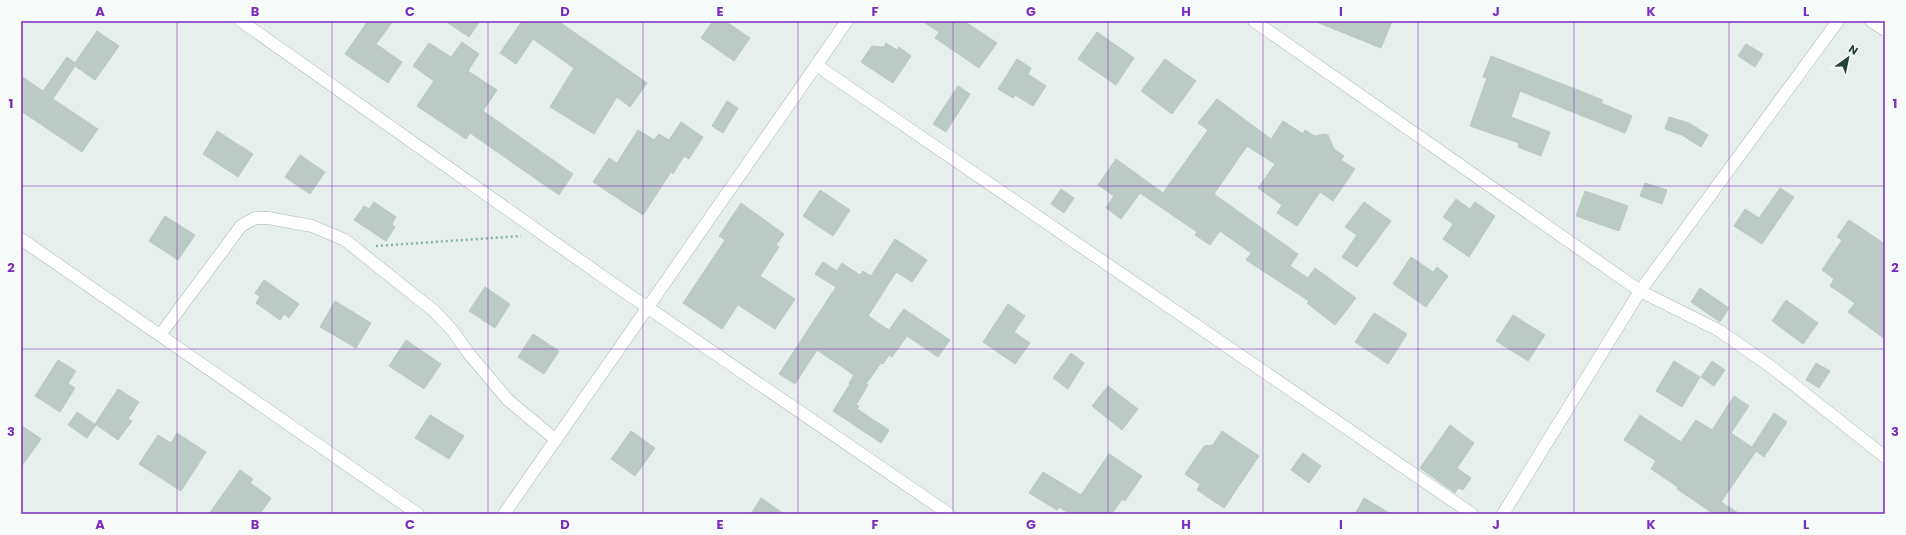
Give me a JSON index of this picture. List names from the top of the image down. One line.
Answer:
{"north":"top right","grid":{"columns":["A","B","C","D","E","F","G","H","I","J","K","L"],"rows":["1","2","3"]}}
